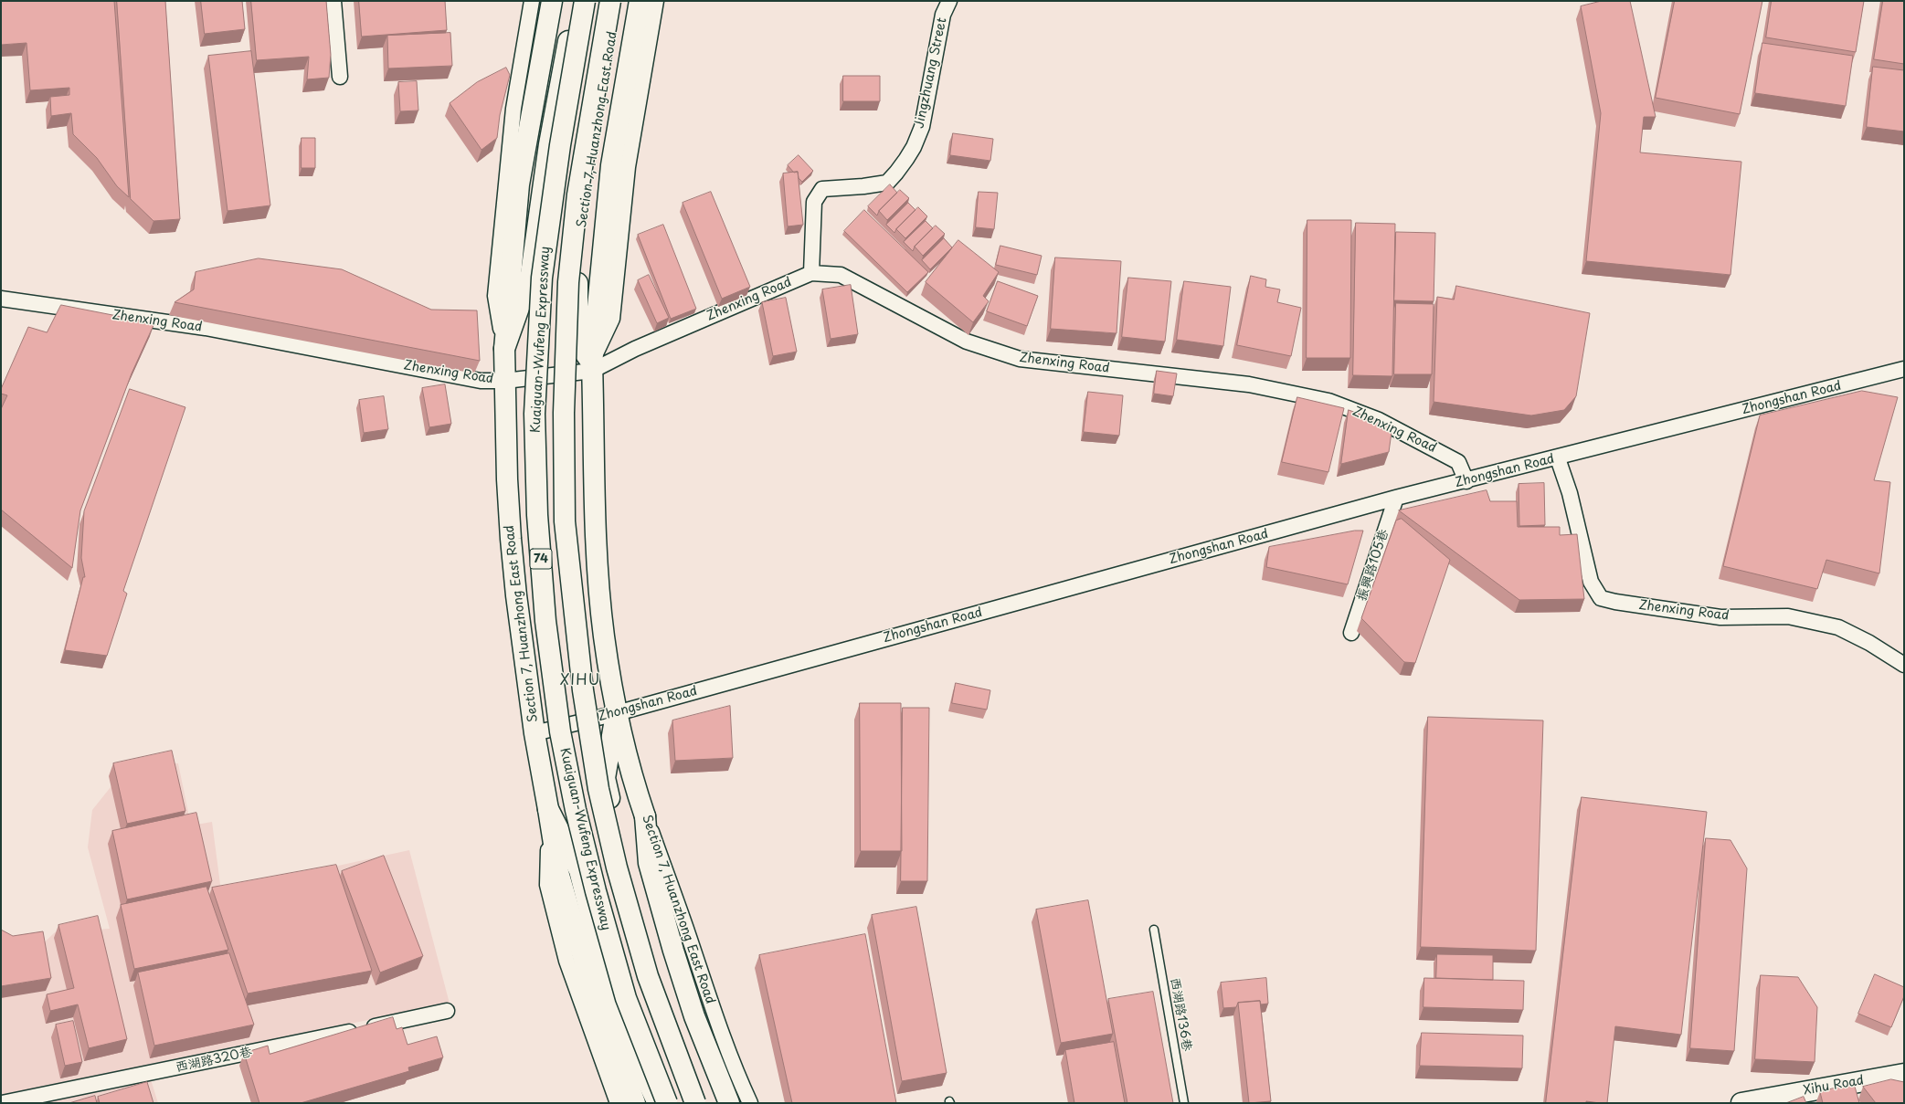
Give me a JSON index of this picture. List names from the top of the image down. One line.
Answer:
{"streets":{"main road":["Section 7, Huanzhong East Road","Kuaiguan-Wufeng Expressway","74","Xihu Road"],"street":["Jingzhuang Street","Zhenxing Road","Zhongshan Road","振興路105巷","西湖路320巷"],"lane":["西湖路136巷"]},"crossings":[["Jingzhuang Street","Zhenxing Road"],["Section 7, Huanzhong East Road","Zhenxing Road"],["Section 7, Huanzhong East Road","Zhongshan Road"],["Zhenxing Road","Zhongshan Road"],["Zhongshan Road","振興路105巷"]],"districts":["XIHU"]}
